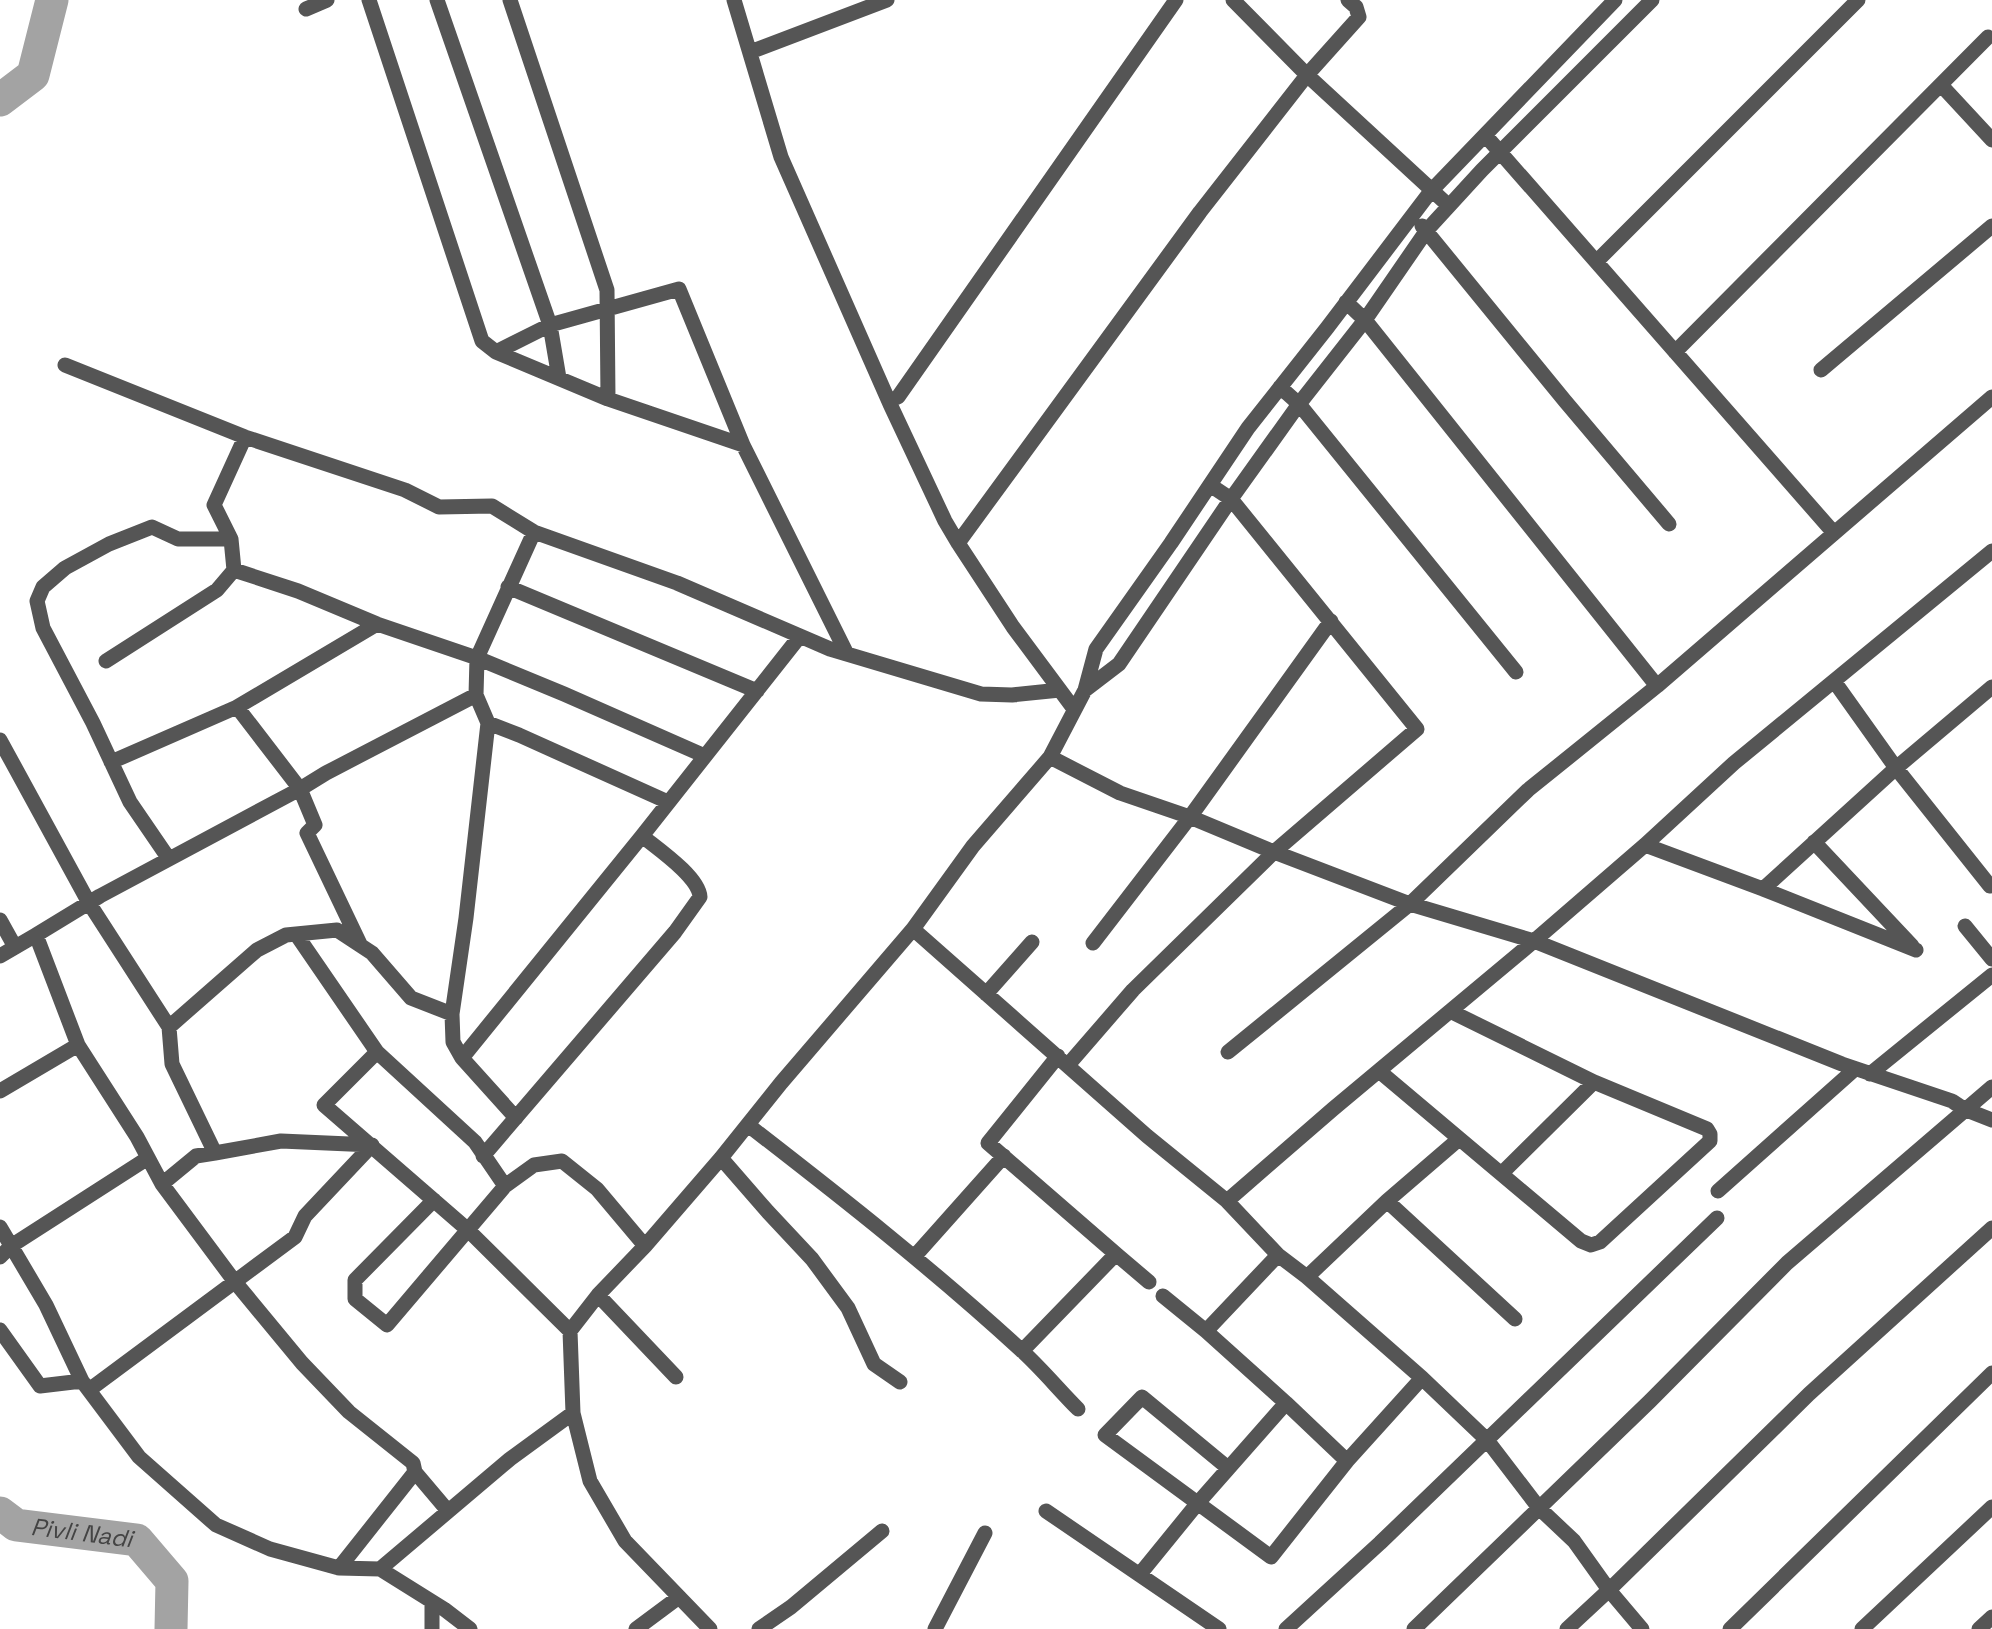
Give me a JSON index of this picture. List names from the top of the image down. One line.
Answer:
{"water":["Pivli Nadi"]}
